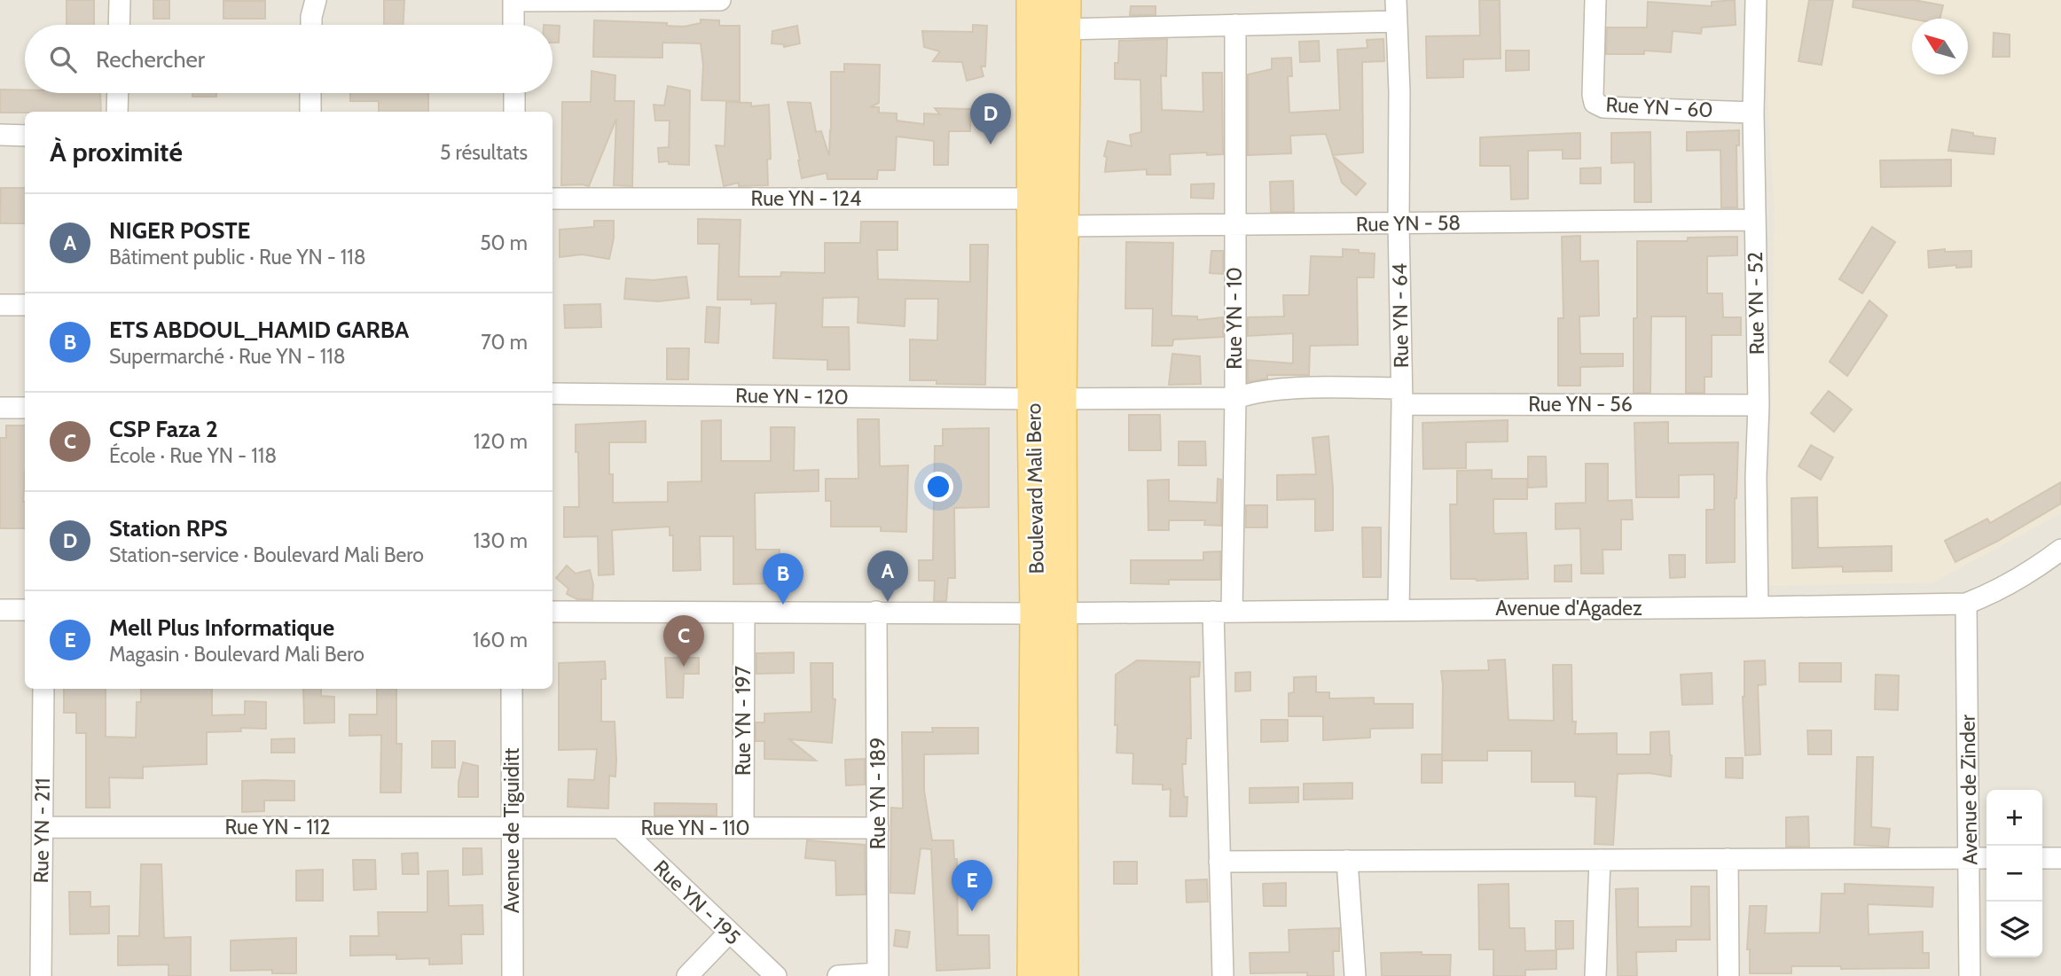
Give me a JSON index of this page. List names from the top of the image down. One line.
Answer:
{"streets":{"main road":["Boulevard Mali Bero"],"street":["Rue YN - 60","Rue YN - 124","Rue YN - 58","Rue YN - 52","Rue YN - 64","Rue YN - 10","Rue YN - 120","Rue YN - 56","Avenue d'Agadez","Rue YN - 197","Avenue de Zinder","Rue YN - 189","Rue YN - 112","Rue YN - 110","Rue YN - 211","Avenue de Tiguiditt","Rue YN - 195"]},"crossings":[["Rue YN - 60","Rue YN - 52"],["Rue YN - 124","Rue YN - 58"],["Rue YN - 124","Boulevard Mali Bero"],["Rue YN - 58","Rue YN - 52"],["Rue YN - 58","Rue YN - 64"],["Rue YN - 58","Rue YN - 10"],["Rue YN - 58","Boulevard Mali Bero"],["Rue YN - 52","Rue YN - 56"],["Rue YN - 52","Avenue d'Agadez"],["Rue YN - 64","Rue YN - 56"],["Rue YN - 64","Avenue d'Agadez"],["Rue YN - 10","Rue YN - 56"],["Rue YN - 10","Avenue d'Agadez"],["Rue YN - 120","Rue YN - 56"],["Rue YN - 120","Boulevard Mali Bero"],["Rue YN - 56","Boulevard Mali Bero"],["Boulevard Mali Bero","Avenue d'Agadez"],["Avenue d'Agadez","Rue YN - 197"],["Avenue d'Agadez","Avenue de Zinder"],["Avenue d'Agadez","Rue YN - 189"],["Rue YN - 197","Rue YN - 110"],["Rue YN - 189","Rue YN - 110"],["Rue YN - 112","Rue YN - 110"],["Rue YN - 112","Rue YN - 211"],["Rue YN - 112","Avenue de Tiguiditt"],["Rue YN - 110","Avenue de Tiguiditt"],["Rue YN - 110","Rue YN - 195"]],"north":"top left","page":{"search":"Rechercher","pins":["D","A","B","C","E"],"heading":["À proximité","5 résultats"],"list":[{"mark":"A","name":"NIGER POSTE","note":"Bâtiment public · Rue YN - 118","value":"50 m"},{"mark":"B","name":"ETS ABDOUL_HAMID GARBA","note":"Supermarché · Rue YN - 118","value":"70 m"},{"mark":"C","name":"CSP Faza 2","note":"École · Rue YN - 118","value":"120 m"},{"mark":"D","name":"Station RPS","note":"Station-service · Boulevard Mali Bero","value":"130 m"},{"mark":"E","name":"Mell Plus Informatique","note":"Magasin · Boulevard Mali Bero","value":"160 m"}],"map_buttons":["+","−"]}}
